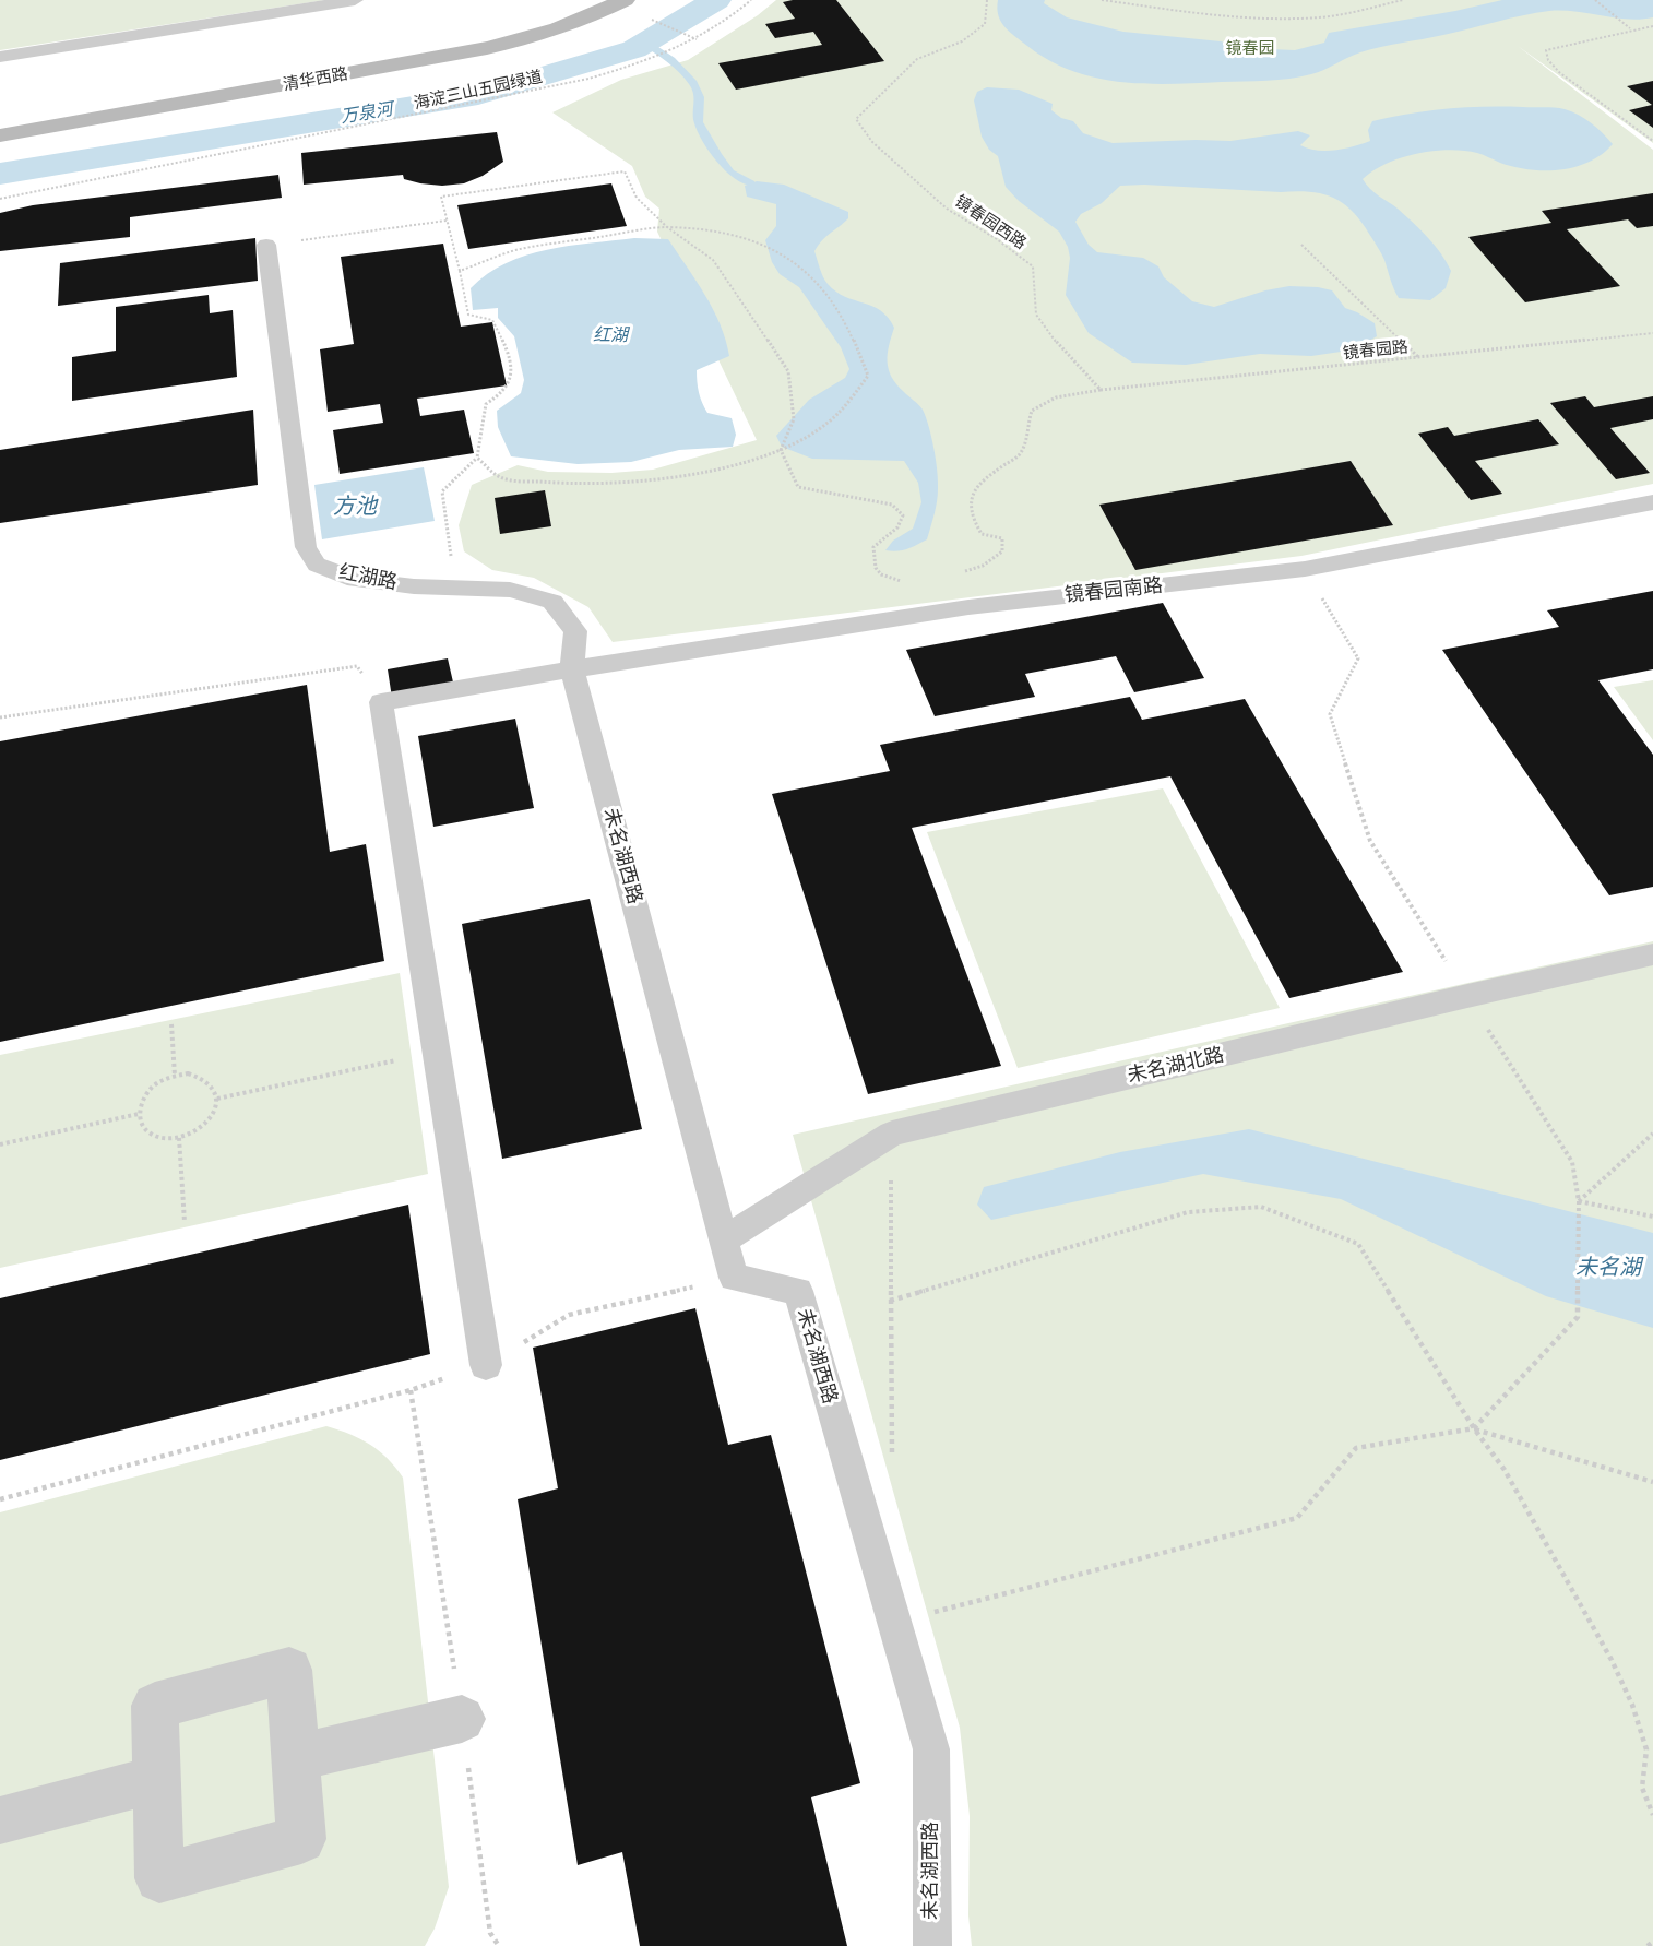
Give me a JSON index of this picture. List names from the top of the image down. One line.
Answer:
{"streets":{"main road":["清华西路"],"lane":["红湖路","镜春园南路","未名湖西路","未名湖北路"],"path":["海淀三山五园绿道","镜春园西路","镜春园路"]},"crossings":[["镜春园西路","镜春园路"],["红湖路","镜春园南路"],["红湖路","未名湖西路"],["镜春园南路","未名湖西路"],["未名湖西路","未名湖北路"]],"water":["万泉河","红湖","方池","未名湖"],"parks":["镜春园"]}
